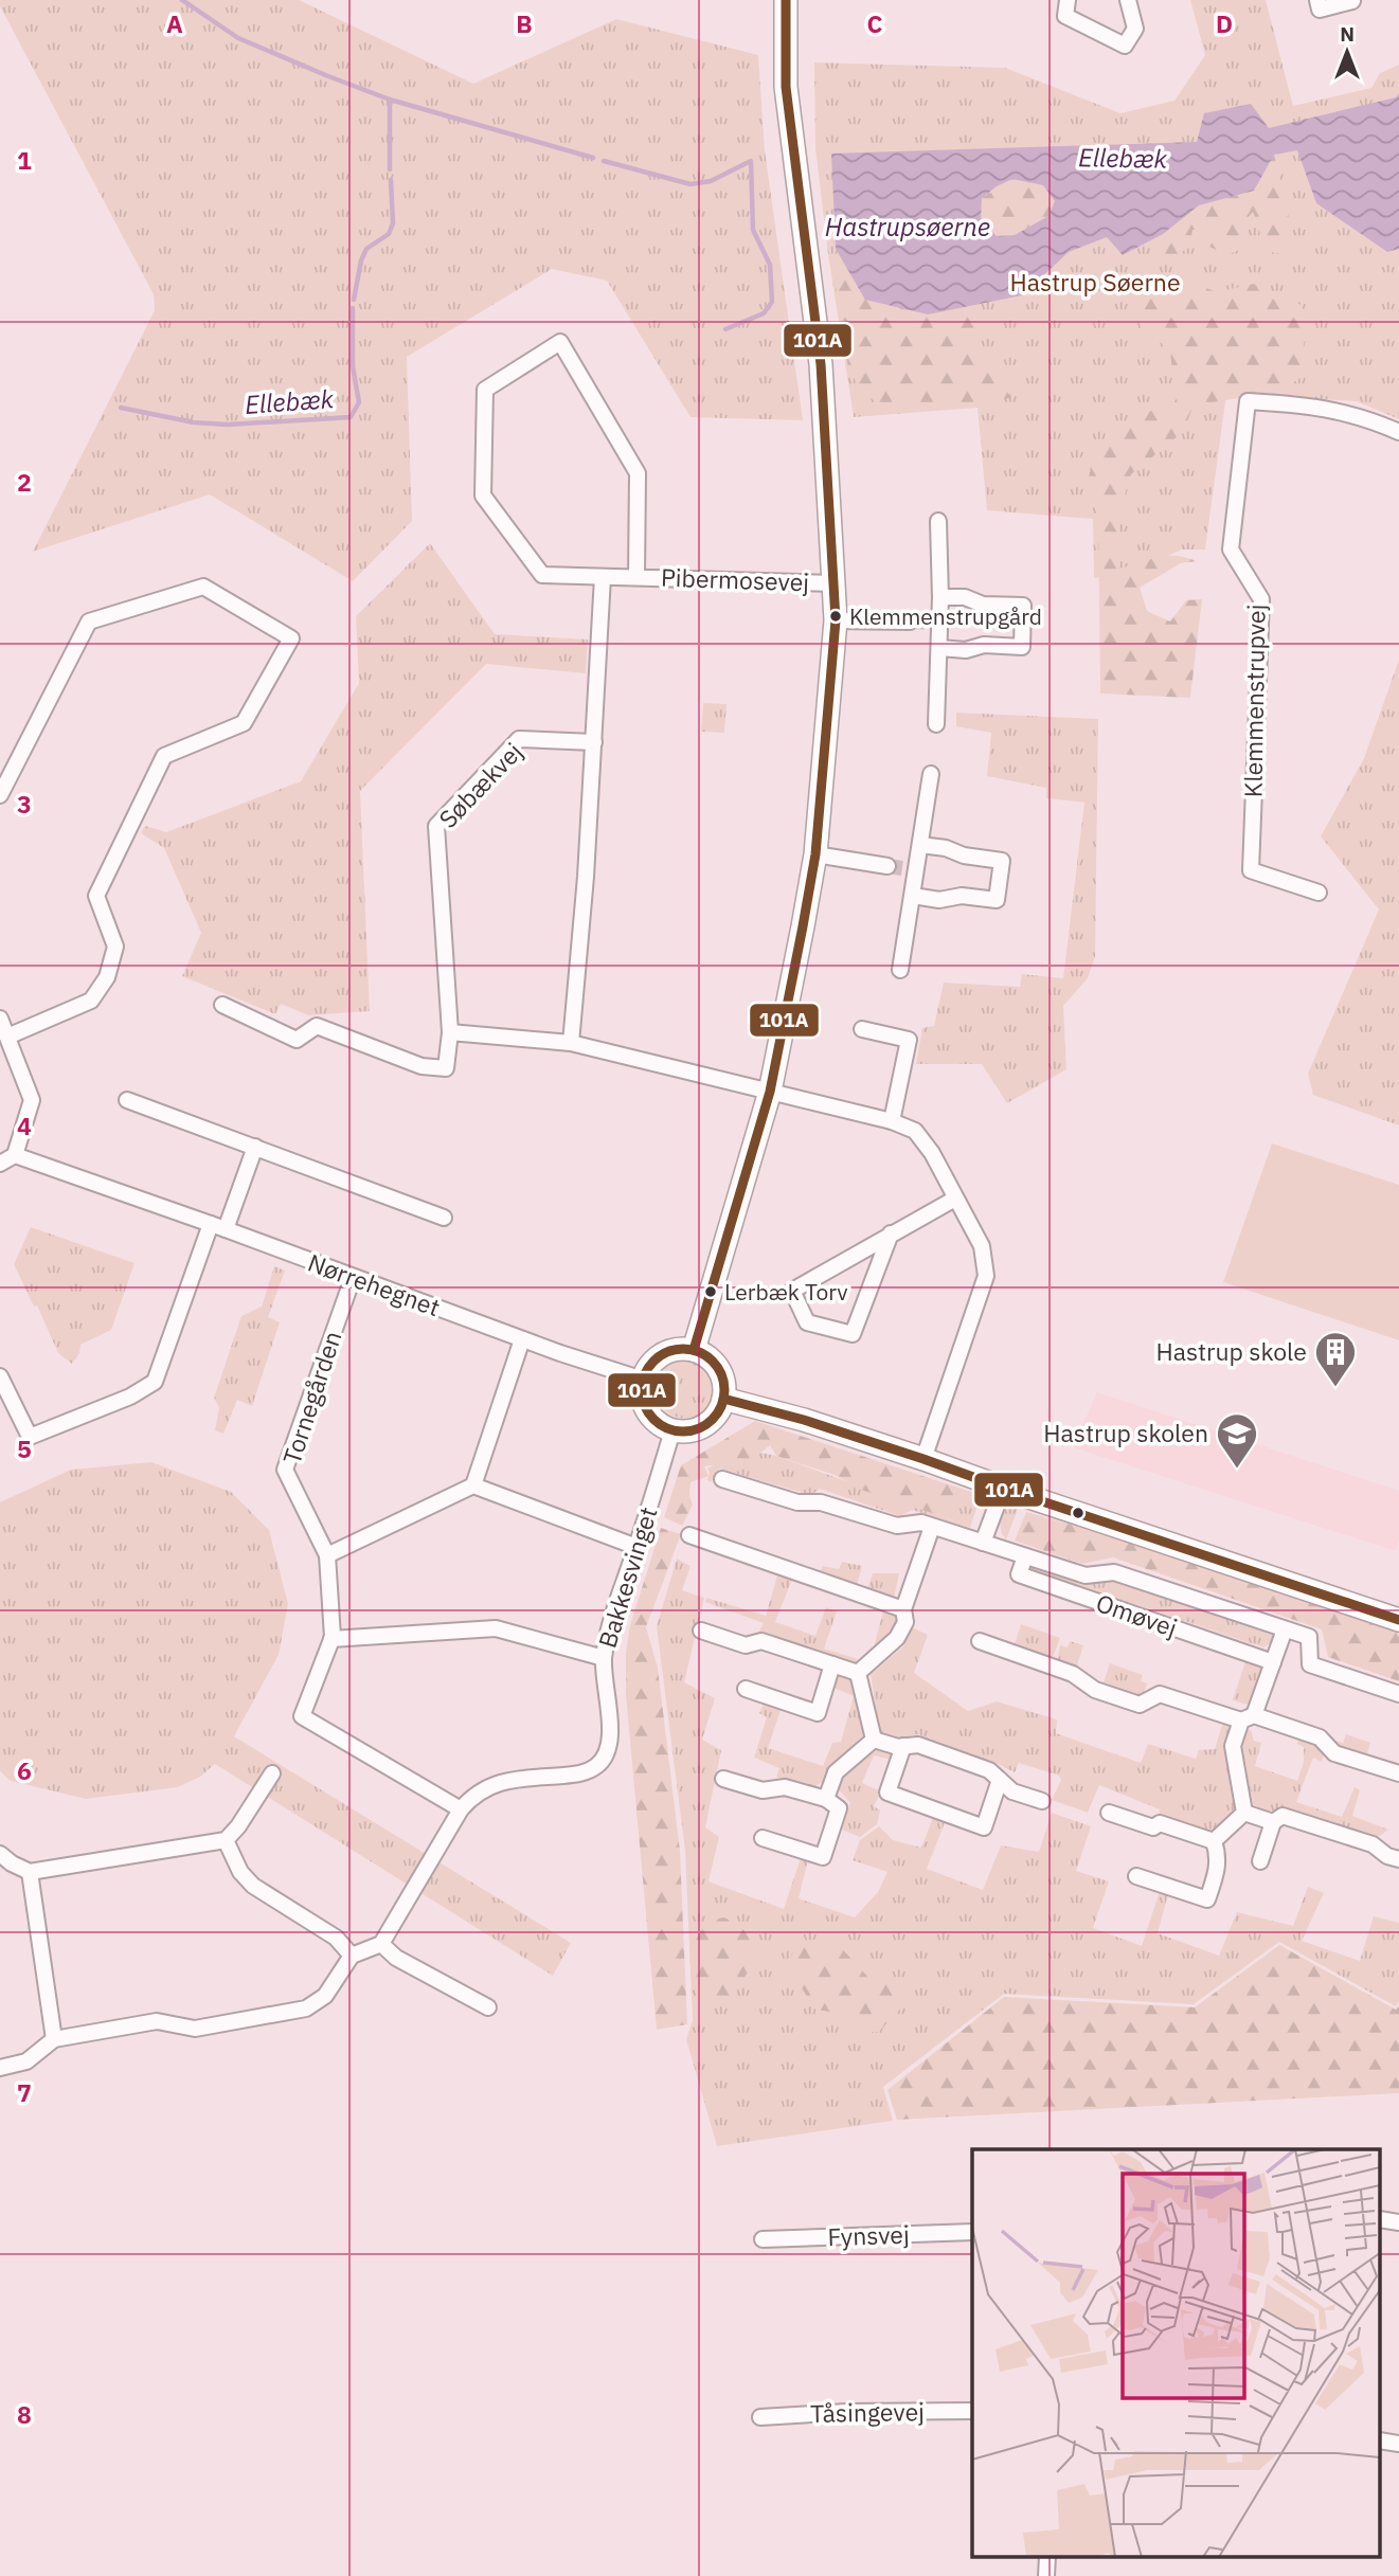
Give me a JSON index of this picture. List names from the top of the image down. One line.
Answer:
{"streets":{"street":["Pibermosevej","Klemmenstrupvej","Søbækvej","Nørrehegnet","Tornegården","Bakkesvinget","Omøvej","Fynsvej","Tåsingevej"]},"crossings":[["Nørrehegnet","Tornegården"],["Nørrehegnet","Bakkesvinget"],["Tornegården","Bakkesvinget"]],"water":["Ellebæk","Hastrupsøerne"],"parks":["Hastrup Søerne"],"places":{"other":["Klemmenstrupgård","Lerbæk Torv"],"building":["Hastrup skole"],"school or university":["Hastrup skolen"]},"lines":["transit line 101A"],"north":"top","grid":{"columns":["A","B","C","D"],"rows":["1","2","3","4","5","6","7","8"]}}
